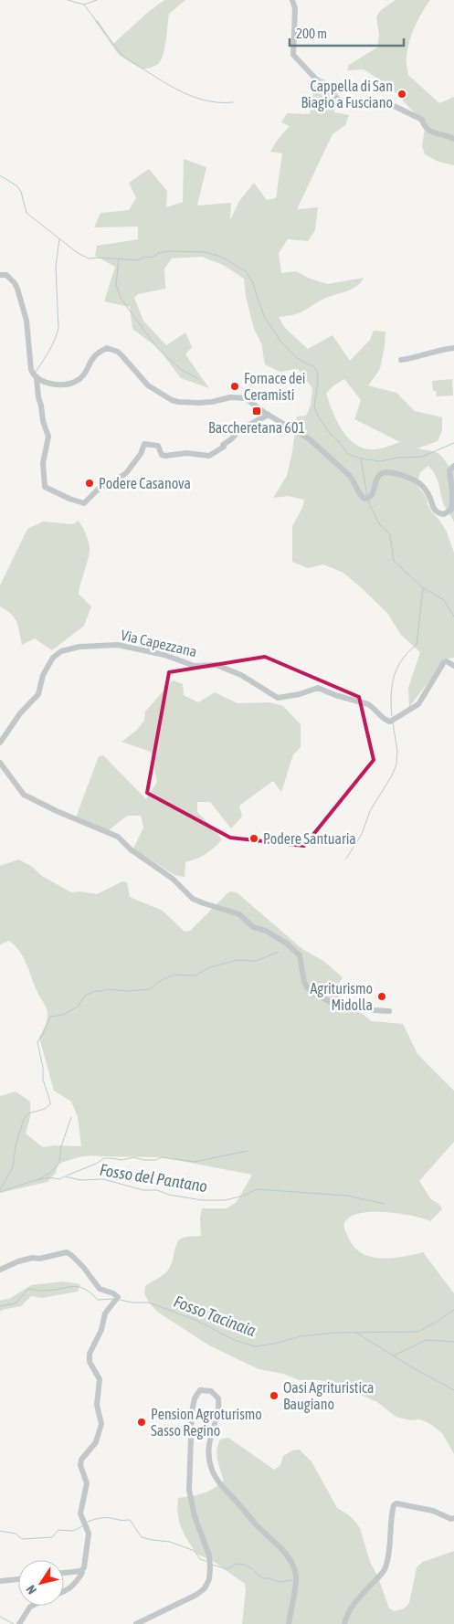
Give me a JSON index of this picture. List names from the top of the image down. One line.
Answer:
{"streets":{"street":["Via Capezzana"]},"water":["Fosso del Pantano","Fosso Tacinaia"],"places":{"other":["Cappella di San Biagio a Fusciano","Fornace dei Ceramisti","Podere Casanova","Podere Santuaria","Agriturismo Midolla","Oasi Agrituristica Baugiano","Pension Agroturismo Sasso Regino"],"transit":["Baccheretana 601"]},"scale_bar":"200 m","north":"bottom left"}
